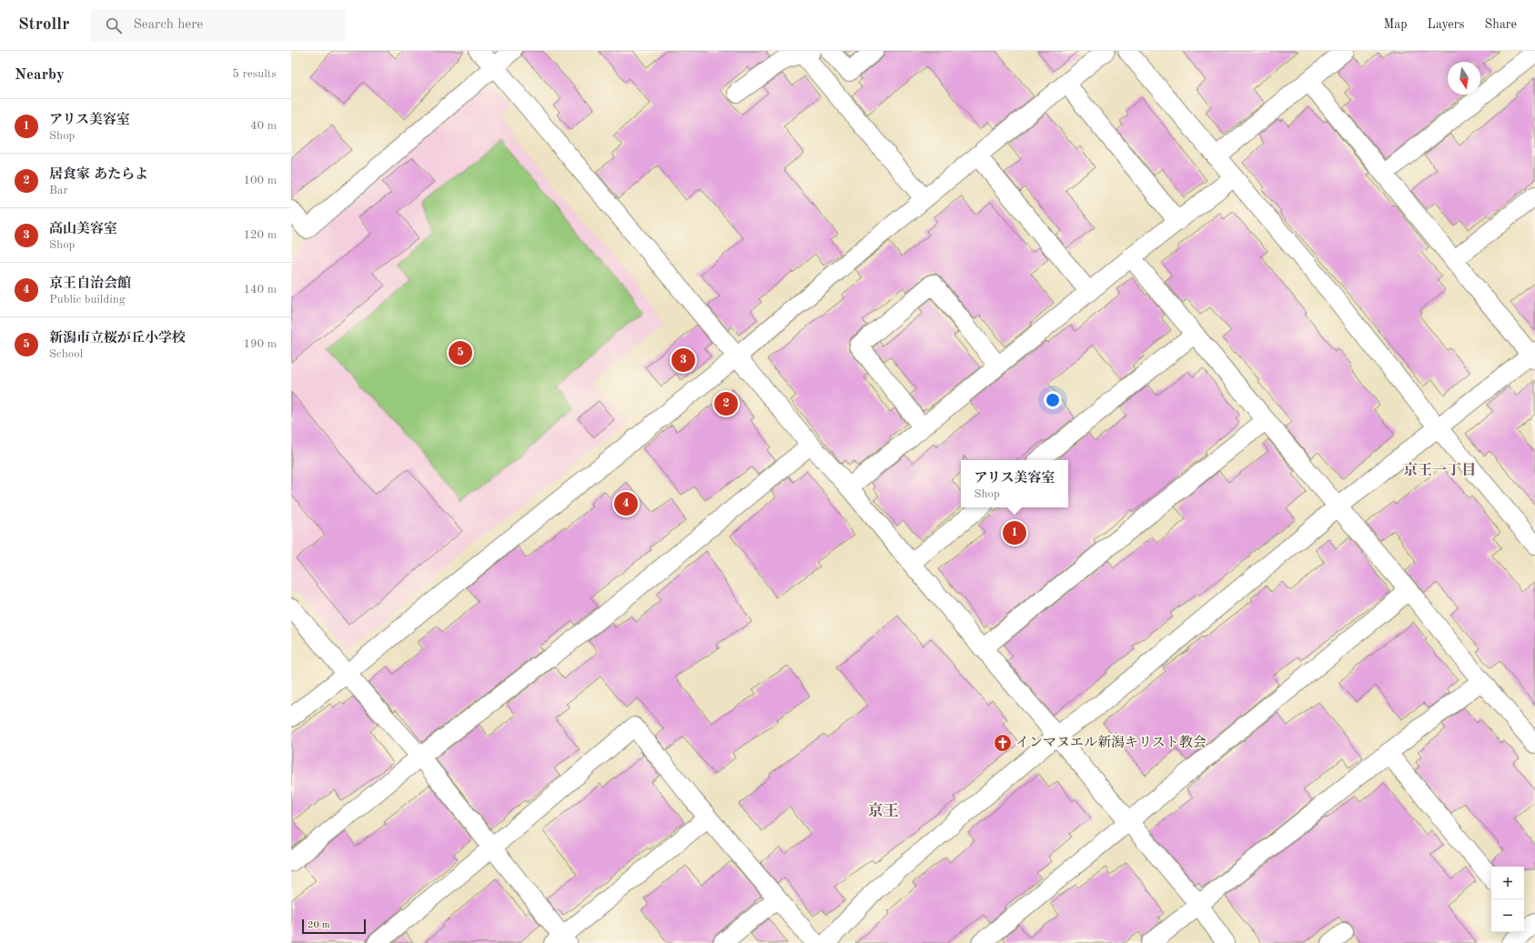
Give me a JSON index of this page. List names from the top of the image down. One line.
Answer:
{"districts":["京王一丁目","京王"],"places":{"church":["インマヌエル新潟キリスト教会"]},"scale_bar":"20 m","north":"bottom","page":{"header":"Strollr","search":"Search here","nav":["Map","Layers","Share"],"heading":["Nearby","5 results"],"list":[{"mark":"1","name":"アリス美容室","note":"Shop","value":"40 m"},{"mark":"2","name":"居食家 あたらよ","note":"Bar","value":"100 m"},{"mark":"3","name":"高山美容室","note":"Shop","value":"120 m"},{"mark":"4","name":"京王自治会館","note":"Public building","value":"140 m"},{"mark":"5","name":"新潟市立桜が丘小学校","note":"School","value":"190 m"}],"pins":["5","3","2","4","1"],"popup":["アリス美容室","Shop"],"map_buttons":["+","−"],"scale":"20 m"}}
